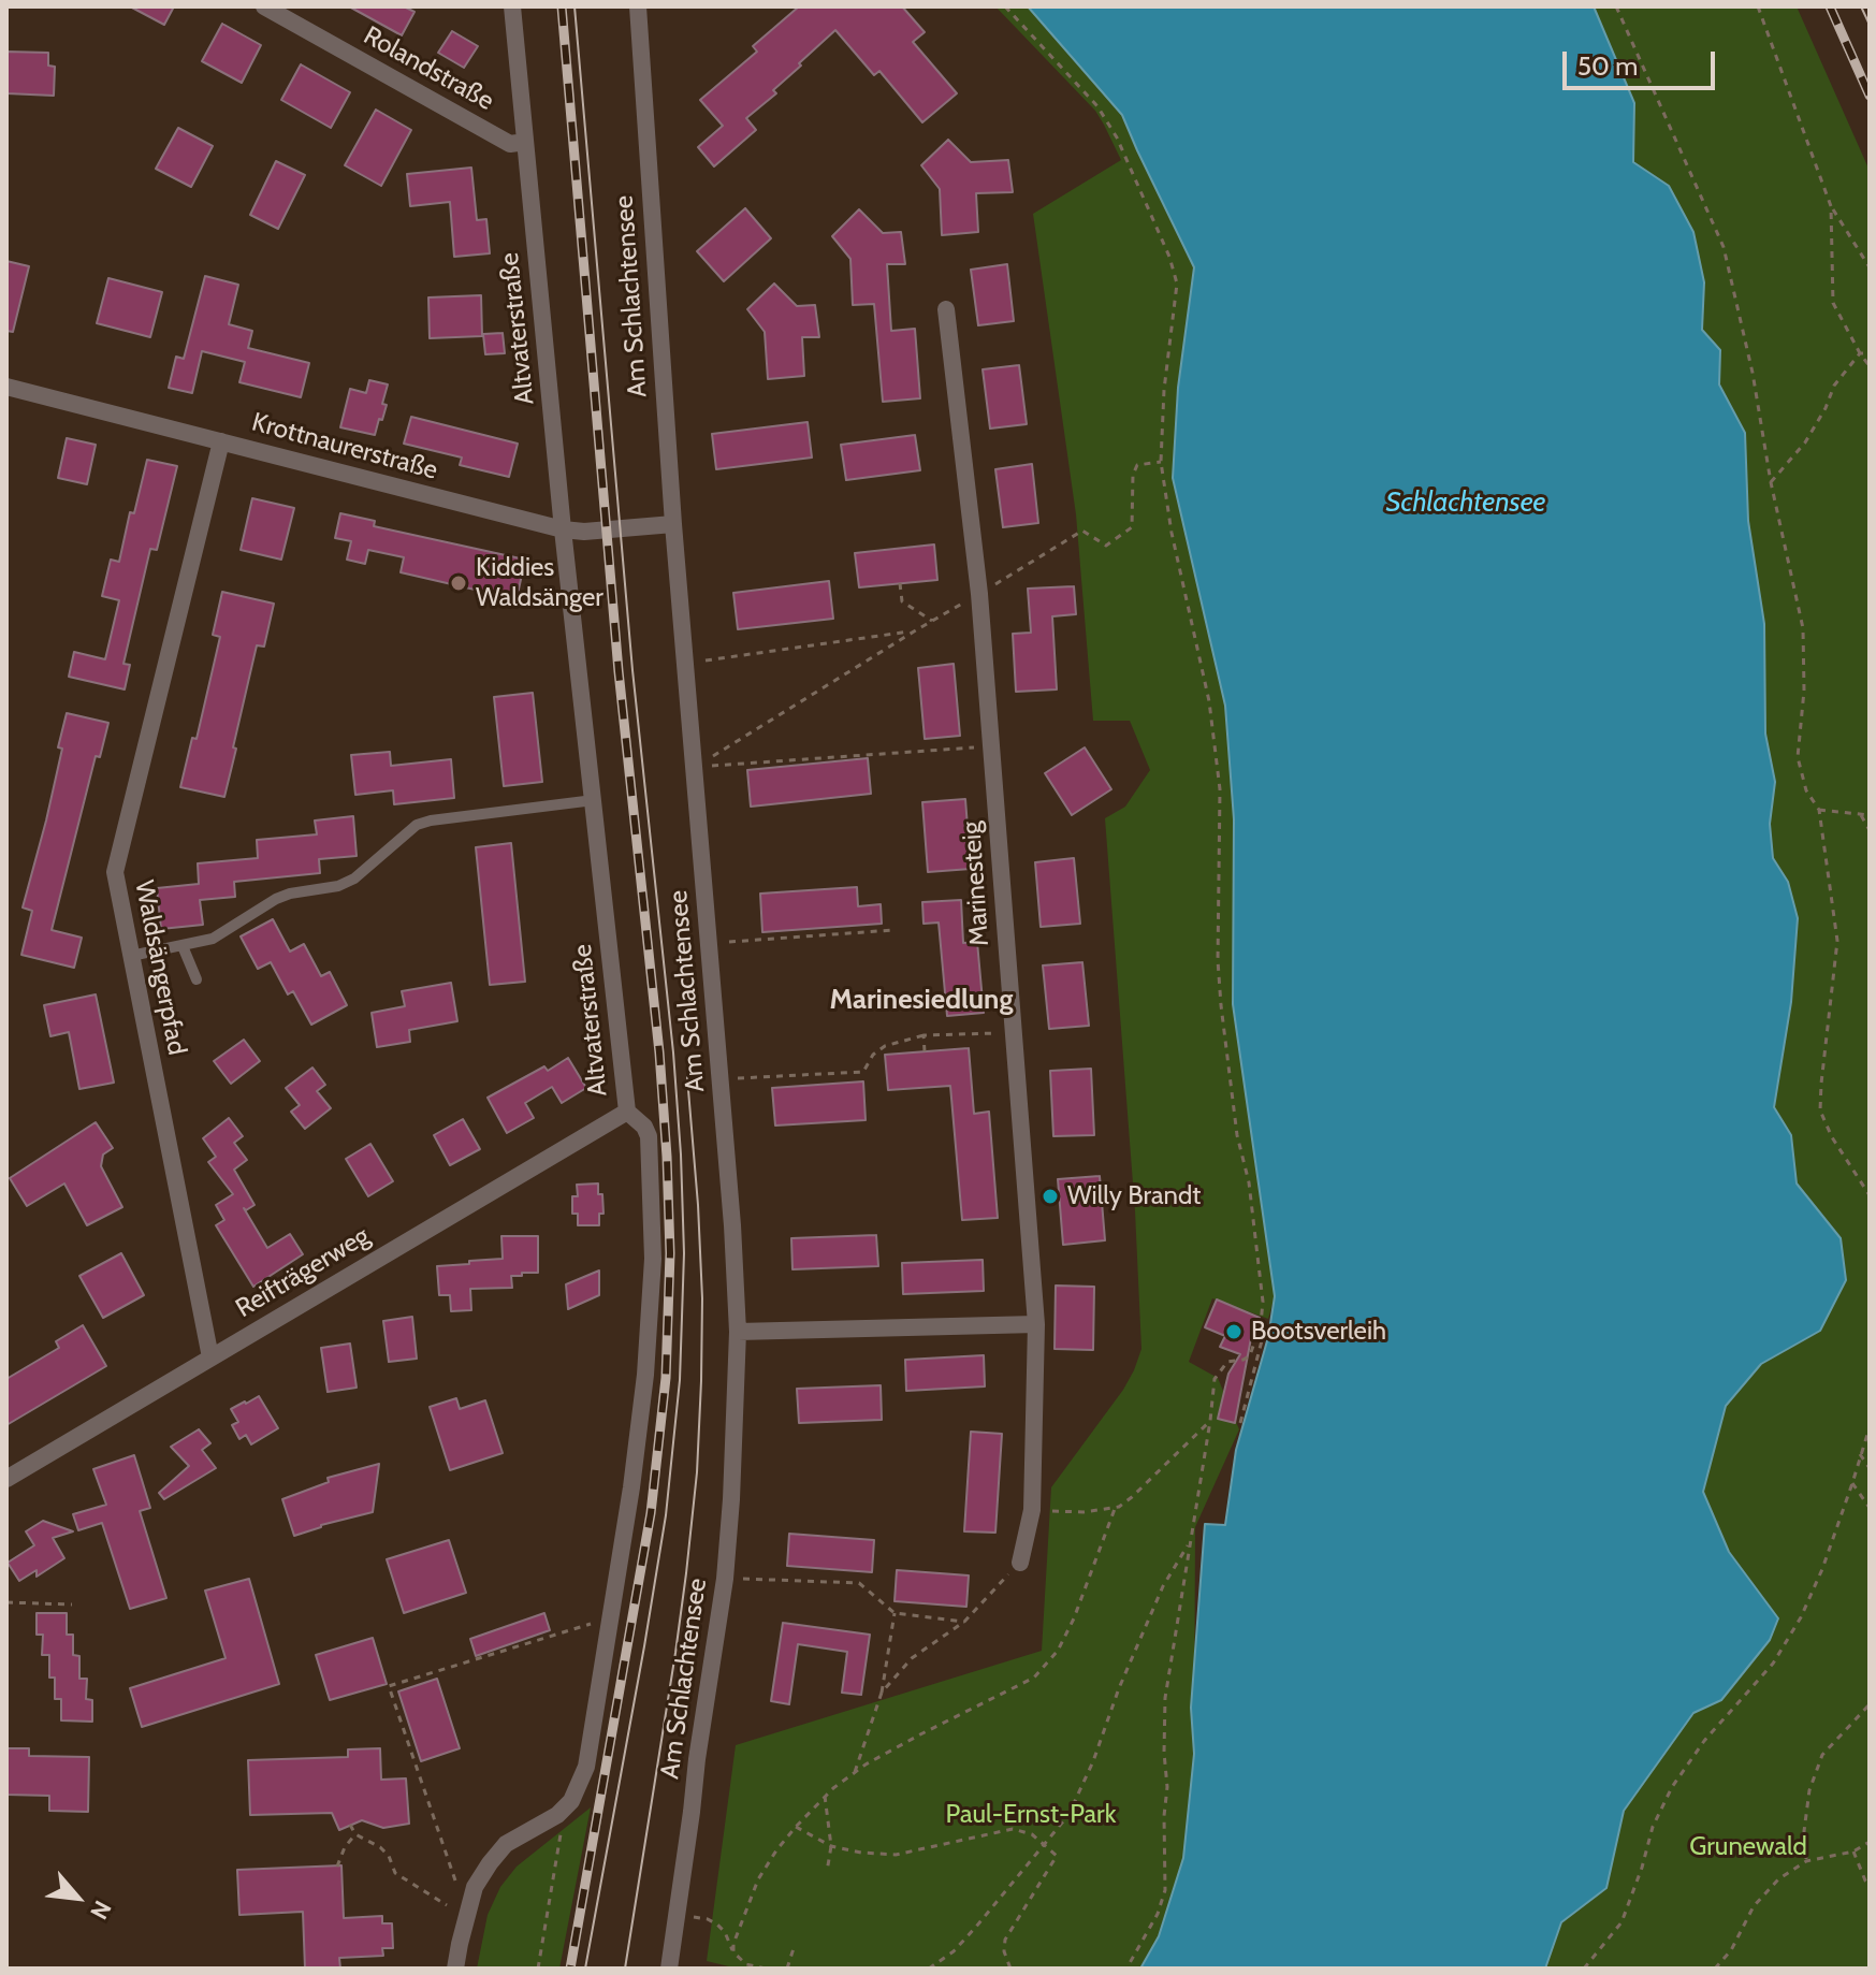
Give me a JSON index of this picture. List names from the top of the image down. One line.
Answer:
{"streets":{"street":["Rolandstraße","Am Schlachtensee","Altvaterstraße","Krottnaurerstraße","Marinesteig","Waldsängerpfad","Reifträgerweg"]},"crossings":[["Rolandstraße","Altvaterstraße"],["Am Schlachtensee","Krottnaurerstraße"],["Altvaterstraße","Krottnaurerstraße"],["Altvaterstraße","Reifträgerweg"],["Krottnaurerstraße","Waldsängerpfad"],["Waldsängerpfad","Reifträgerweg"]],"districts":["Marinesiedlung"],"water":["Schlachtensee"],"parks":["Paul-Ernst-Park","Grunewald"],"places":["Kiddies Waldsänger","Willy Brandt","Bootsverleih"],"scale_bar":"50 m","north":"bottom right"}
